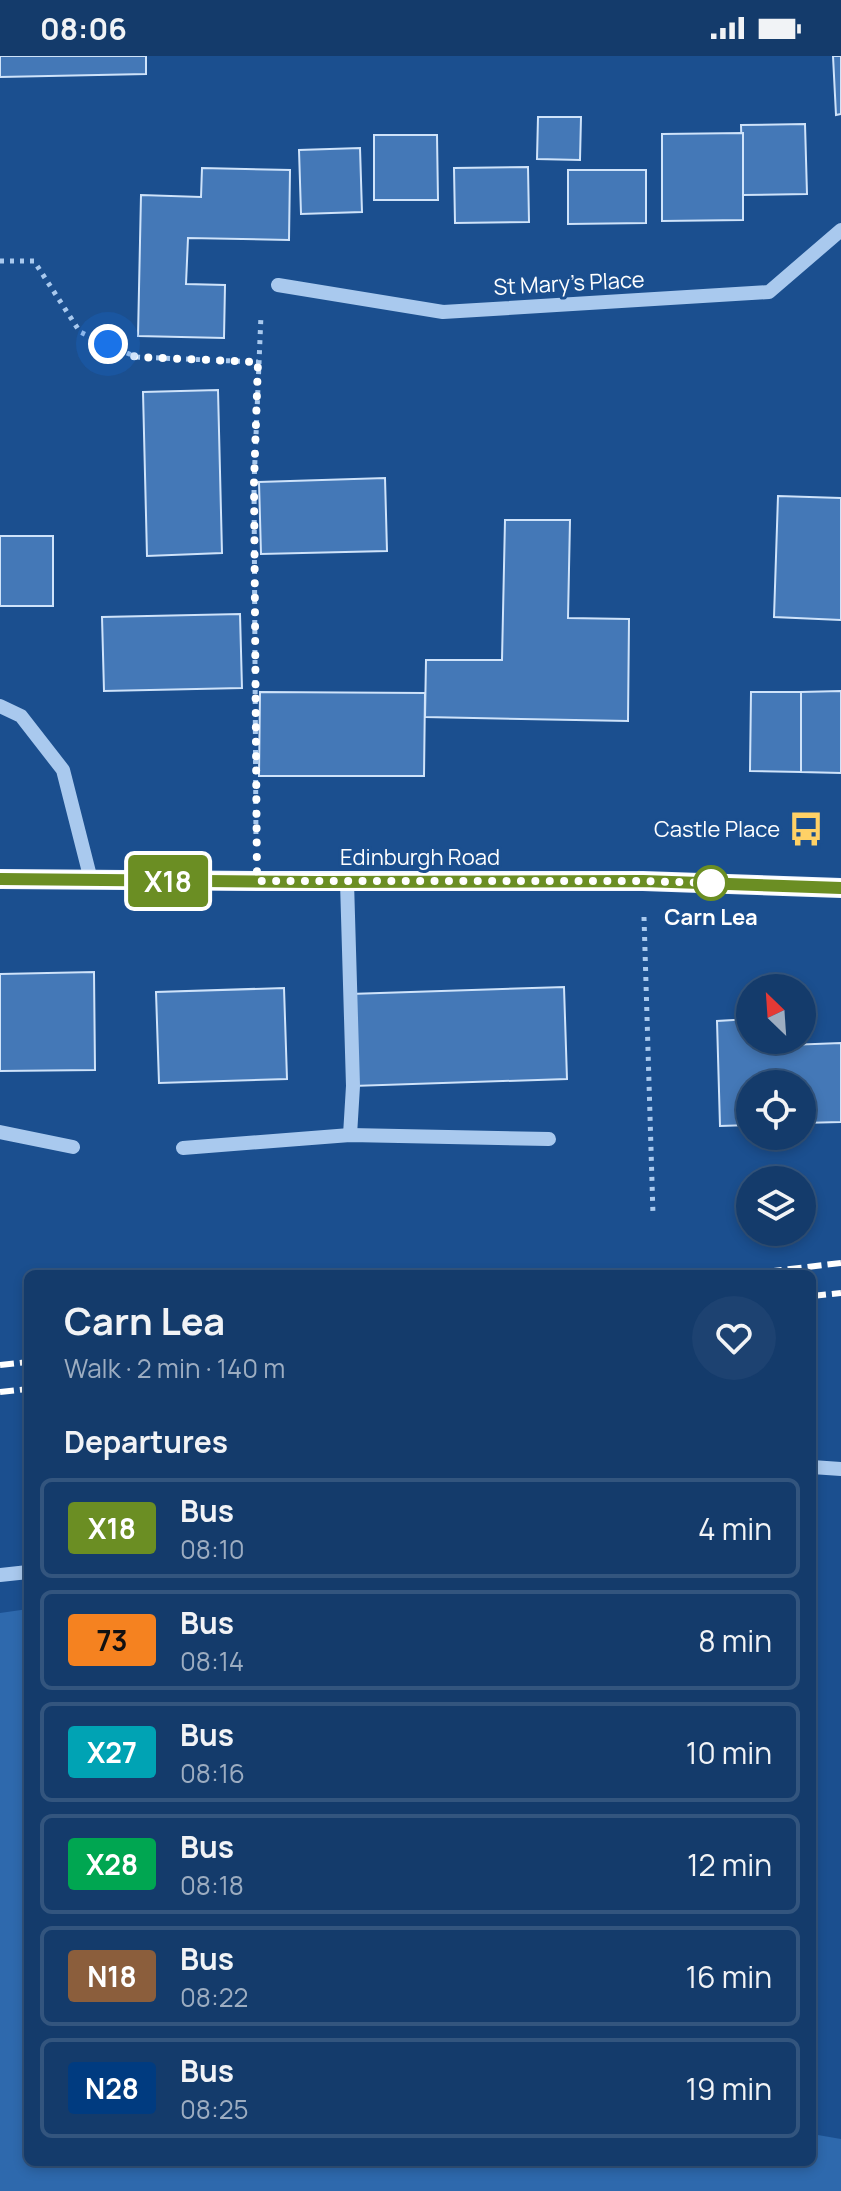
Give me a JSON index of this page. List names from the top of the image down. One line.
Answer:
{"streets":{"main road":["Edinburgh Road"],"street":["St Mary's Place"]},"places":{"bus stop":["Castle Place"],"other":["Carn Lea"]},"lines":["bus line X18"],"north":"top left","page":{"status":"08:06","on_map":"X18","heading":[["Carn Lea","Walk · 2 min · 140 m"],"Departures"],"list":[{"mark":"X18","name":"Bus","note":"08:10","value":"4 min"},{"mark":"73","name":"Bus","note":"08:14","value":"8 min"},{"mark":"X27","name":"Bus","note":"08:16","value":"10 min"},{"mark":"X28","name":"Bus","note":"08:18","value":"12 min"},{"mark":"N18","name":"Bus","note":"08:22","value":"16 min"},{"mark":"N28","name":"Bus","note":"08:25","value":"19 min"}]}}
